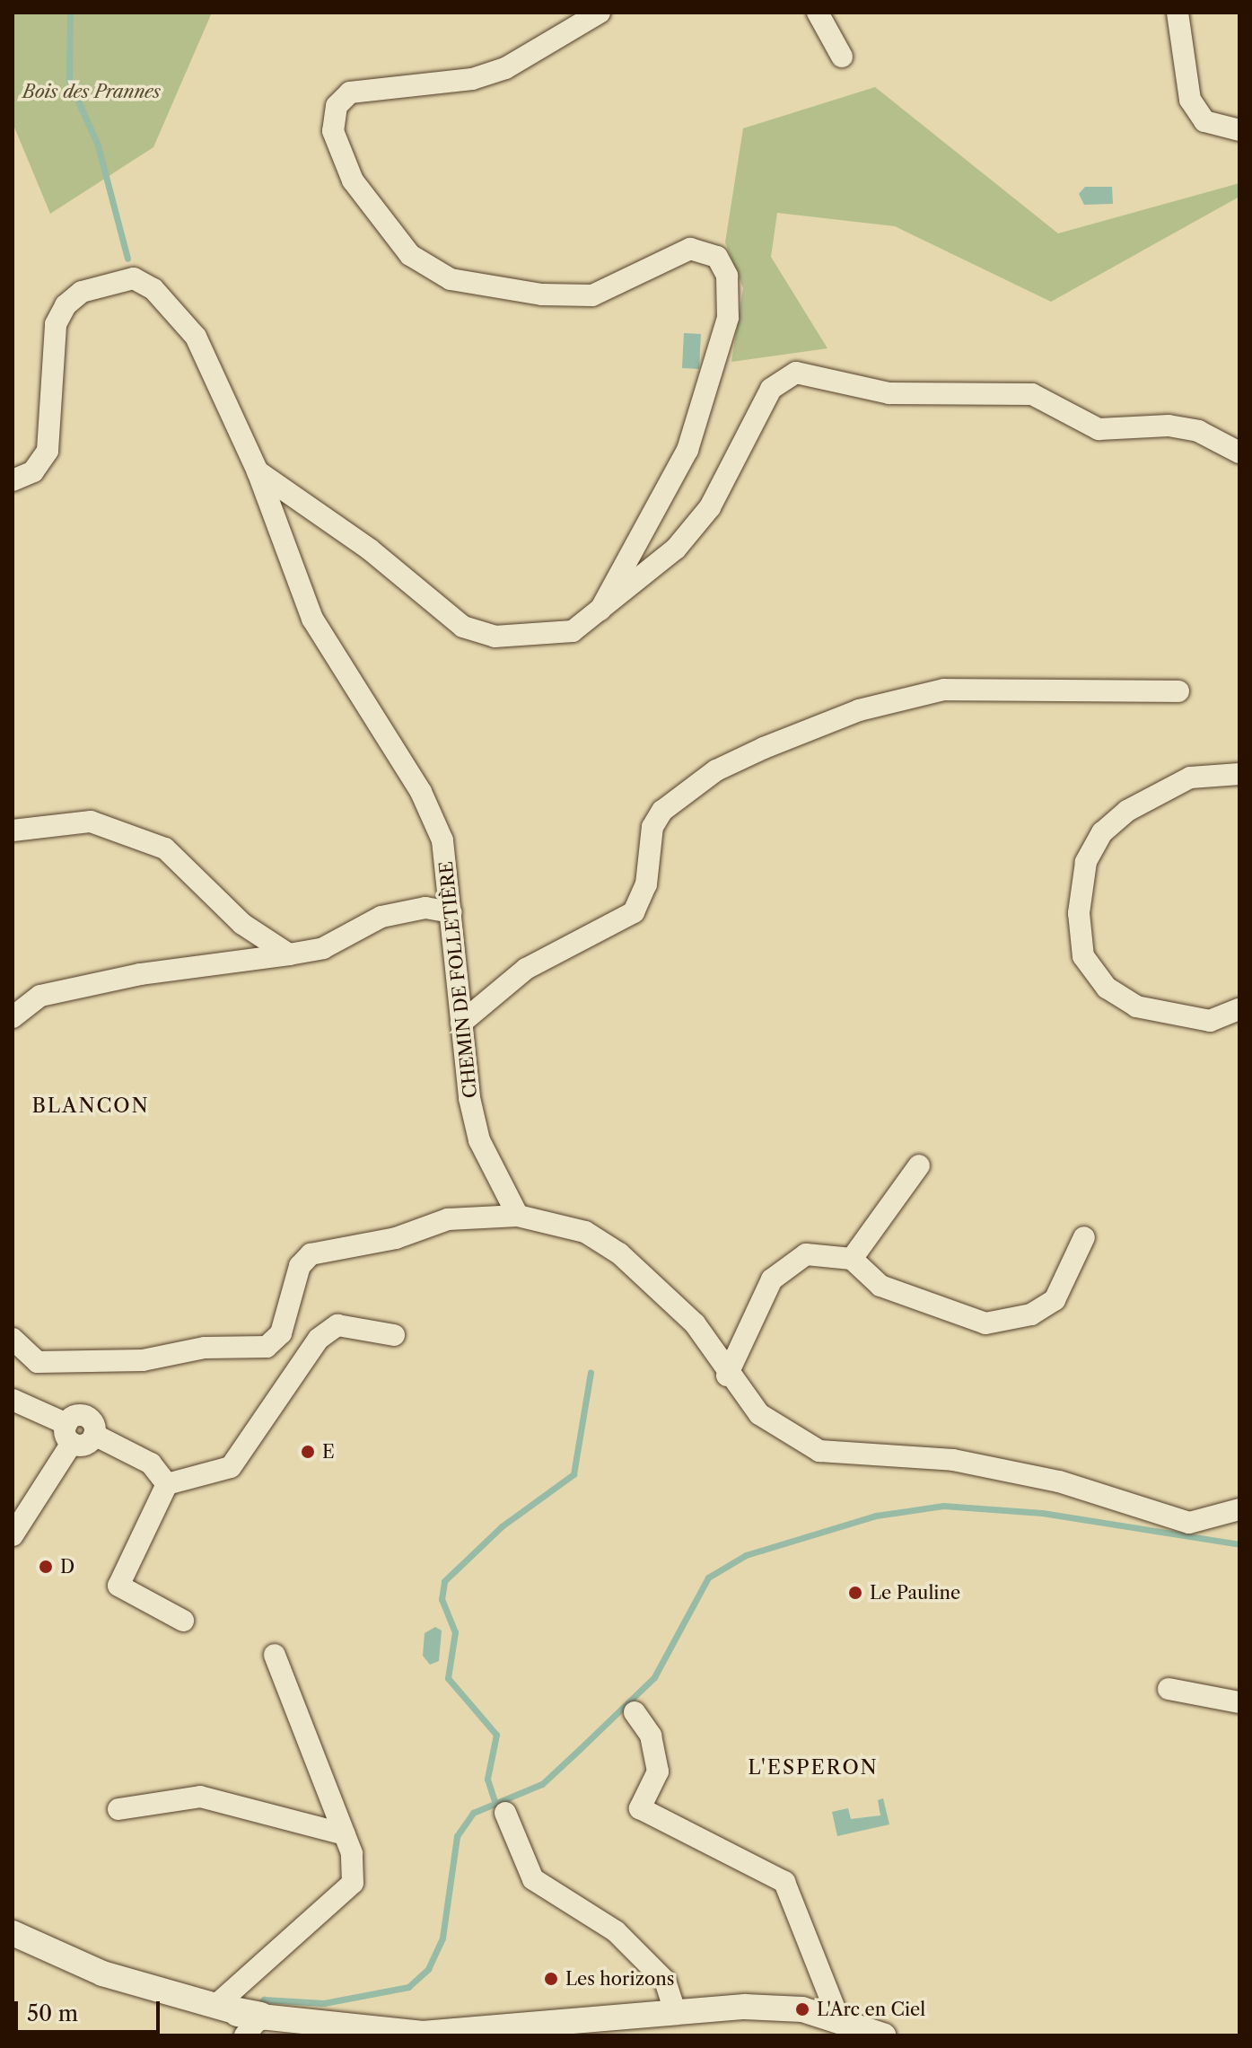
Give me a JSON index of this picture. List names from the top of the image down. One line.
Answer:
{"streets":{"street":["CHEMIN DE FOLLETIÈRE"]},"districts":["BLANCON","L'ESPERON"],"parks":["Bois des Prannes"],"places":["E","D","Le Pauline","Les horizons","L'Arc en Ciel"],"scale_bar":"50 m"}
